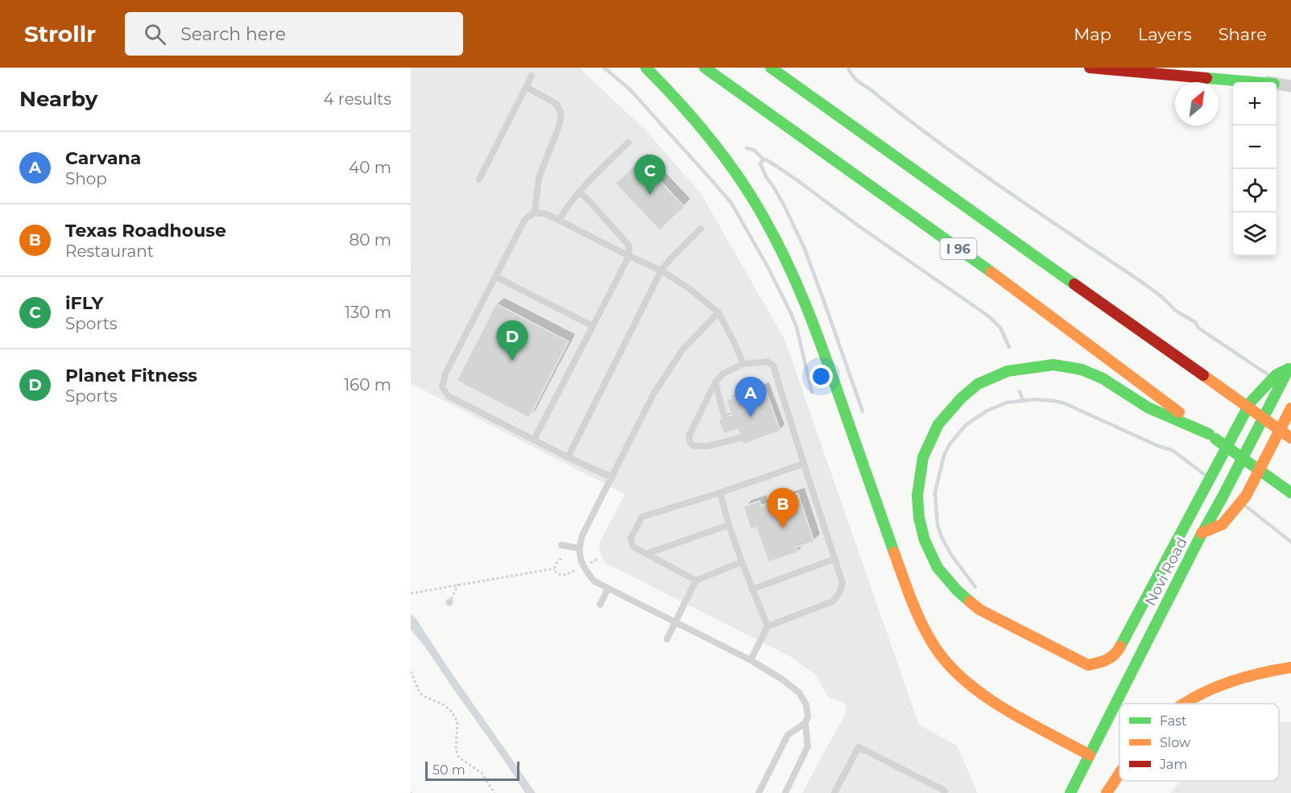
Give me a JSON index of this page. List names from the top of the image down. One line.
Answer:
{"streets":{"main road":["I 96","Novi Road"]},"legend":["Fast","Slow","Jam"],"scale_bar":"50 m","north":"top right","page":{"header":"Strollr","search":"Search here","nav":["Map","Layers","Share"],"heading":["Nearby","4 results"],"map_buttons":["+","−"],"list":[{"mark":"A","name":"Carvana","note":"Shop","value":"40 m"},{"mark":"B","name":"Texas Roadhouse","note":"Restaurant","value":"80 m"},{"mark":"C","name":"iFLY","note":"Sports","value":"130 m"},{"mark":"D","name":"Planet Fitness","note":"Sports","value":"160 m"}],"pins":["C","D","A","B"],"scale":"50 m"}}
